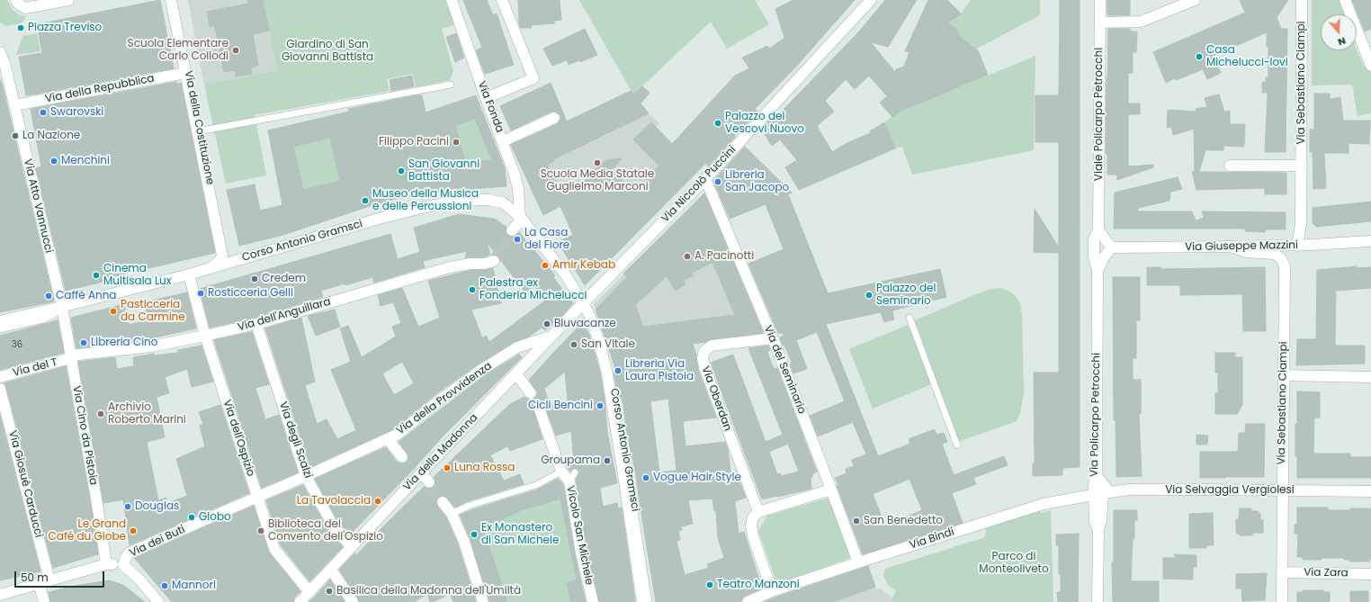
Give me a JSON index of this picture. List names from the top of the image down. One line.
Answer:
{"streets":{"street":["Via Sebastiano Ciampi","Via della Repubblica","Via Fonda","Viale Policarpo Petrocchi","Via della Costituzione","Via Niccolò Puccini","Via Atto Vannucci","Corso Antonio Gramsci","Via Giuseppe Mazzini","Via dell'Anguillara","Via del T","Via del Seminario","Via della Provvidenza","Via Oberdan","Via Policarpo Petrocchi","Via Cino da Pistoia","Via dell'Ospizio","Via degli Scalzi","Via della Madonna","Via Giosuè Carducci","Via Selvaggia Vergiolesi","Vicolo San Michele","Via Bindi","Via dei Buti","Via Zara"]},"crossings":[["Via Sebastiano Ciampi","Via Giuseppe Mazzini"],["Via Sebastiano Ciampi","Via Selvaggia Vergiolesi"],["Via Sebastiano Ciampi","Via Zara"],["Via della Repubblica","Via della Costituzione"],["Via della Repubblica","Via Atto Vannucci"],["Via Fonda","Corso Antonio Gramsci"],["Viale Policarpo Petrocchi","Via Policarpo Petrocchi"],["Via della Costituzione","Corso Antonio Gramsci"],["Via Niccolò Puccini","Corso Antonio Gramsci"],["Via Niccolò Puccini","Via del Seminario"],["Via Niccolò Puccini","Via della Madonna"],["Via Atto Vannucci","Corso Antonio Gramsci"],["Via Atto Vannucci","Via Cino da Pistoia"],["Corso Antonio Gramsci","Via Cino da Pistoia"],["Corso Antonio Gramsci","Via dell'Ospizio"],["Corso Antonio Gramsci","Via della Madonna"],["Via dell'Anguillara","Via del T"],["Via dell'Anguillara","Via Cino da Pistoia"],["Via dell'Anguillara","Via dell'Ospizio"],["Via dell'Anguillara","Via degli Scalzi"],["Via del T","Via Cino da Pistoia"],["Via del Seminario","Via Oberdan"],["Via del Seminario","Via Bindi"],["Via della Provvidenza","Via dell'Ospizio"],["Via della Provvidenza","Via degli Scalzi"],["Via della Provvidenza","Via della Madonna"],["Via della Provvidenza","Via dei Buti"],["Via Policarpo Petrocchi","Via Selvaggia Vergiolesi"],["Via Policarpo Petrocchi","Via Bindi"],["Via dell'Ospizio","Via della Madonna"],["Via dell'Ospizio","Via dei Buti"],["Via degli Scalzi","Via della Madonna"],["Via Selvaggia Vergiolesi","Via Bindi"]],"parks":["Giardino di San Giovanni Battista","Parco di Monteoliveto"],"places":["Piazza Treviso","Scuola Elementare Carlo Collodi","Casa Michelucci-Iovi","Swarovski","Palazzo dei Vescovi Nuovo","La Nazione","Filippo Pacini","Menchini","Scuola Media Statale Guglielmo Marconi","San Giovanni Battista","Libreria San Jacopo","Museo della Musica e delle Percussioni","La Casa del Fiore","A. Pacinotti","Amir Kebab","Cinema Multisala Lux","Credem","Palestra ex Fonderia Michelucci","Rosticceria Gelli","Palazzo del Seminario","Caffè Anna","Pasticceria da Carmine","Bluvacanze","Libreria Cino","San Vitale","Libreria Via Laura Pistoia","Cicli Bencini","Archivio Roberto Marini","Groupama","Luna Rossa","Vogue Hair Style","La Tavolaccia","Douglas","Globo","San Benedetto","Le Grand Café du Globe","Biblioteca del Convento dell'Ospizio","Ex Monastero di San Michele","Teatro Manzoni","Mannori","Basilica della Madonna dell'Umiltà"],"house_numbers":["36"],"scale_bar":"50 m","north":"bottom"}
